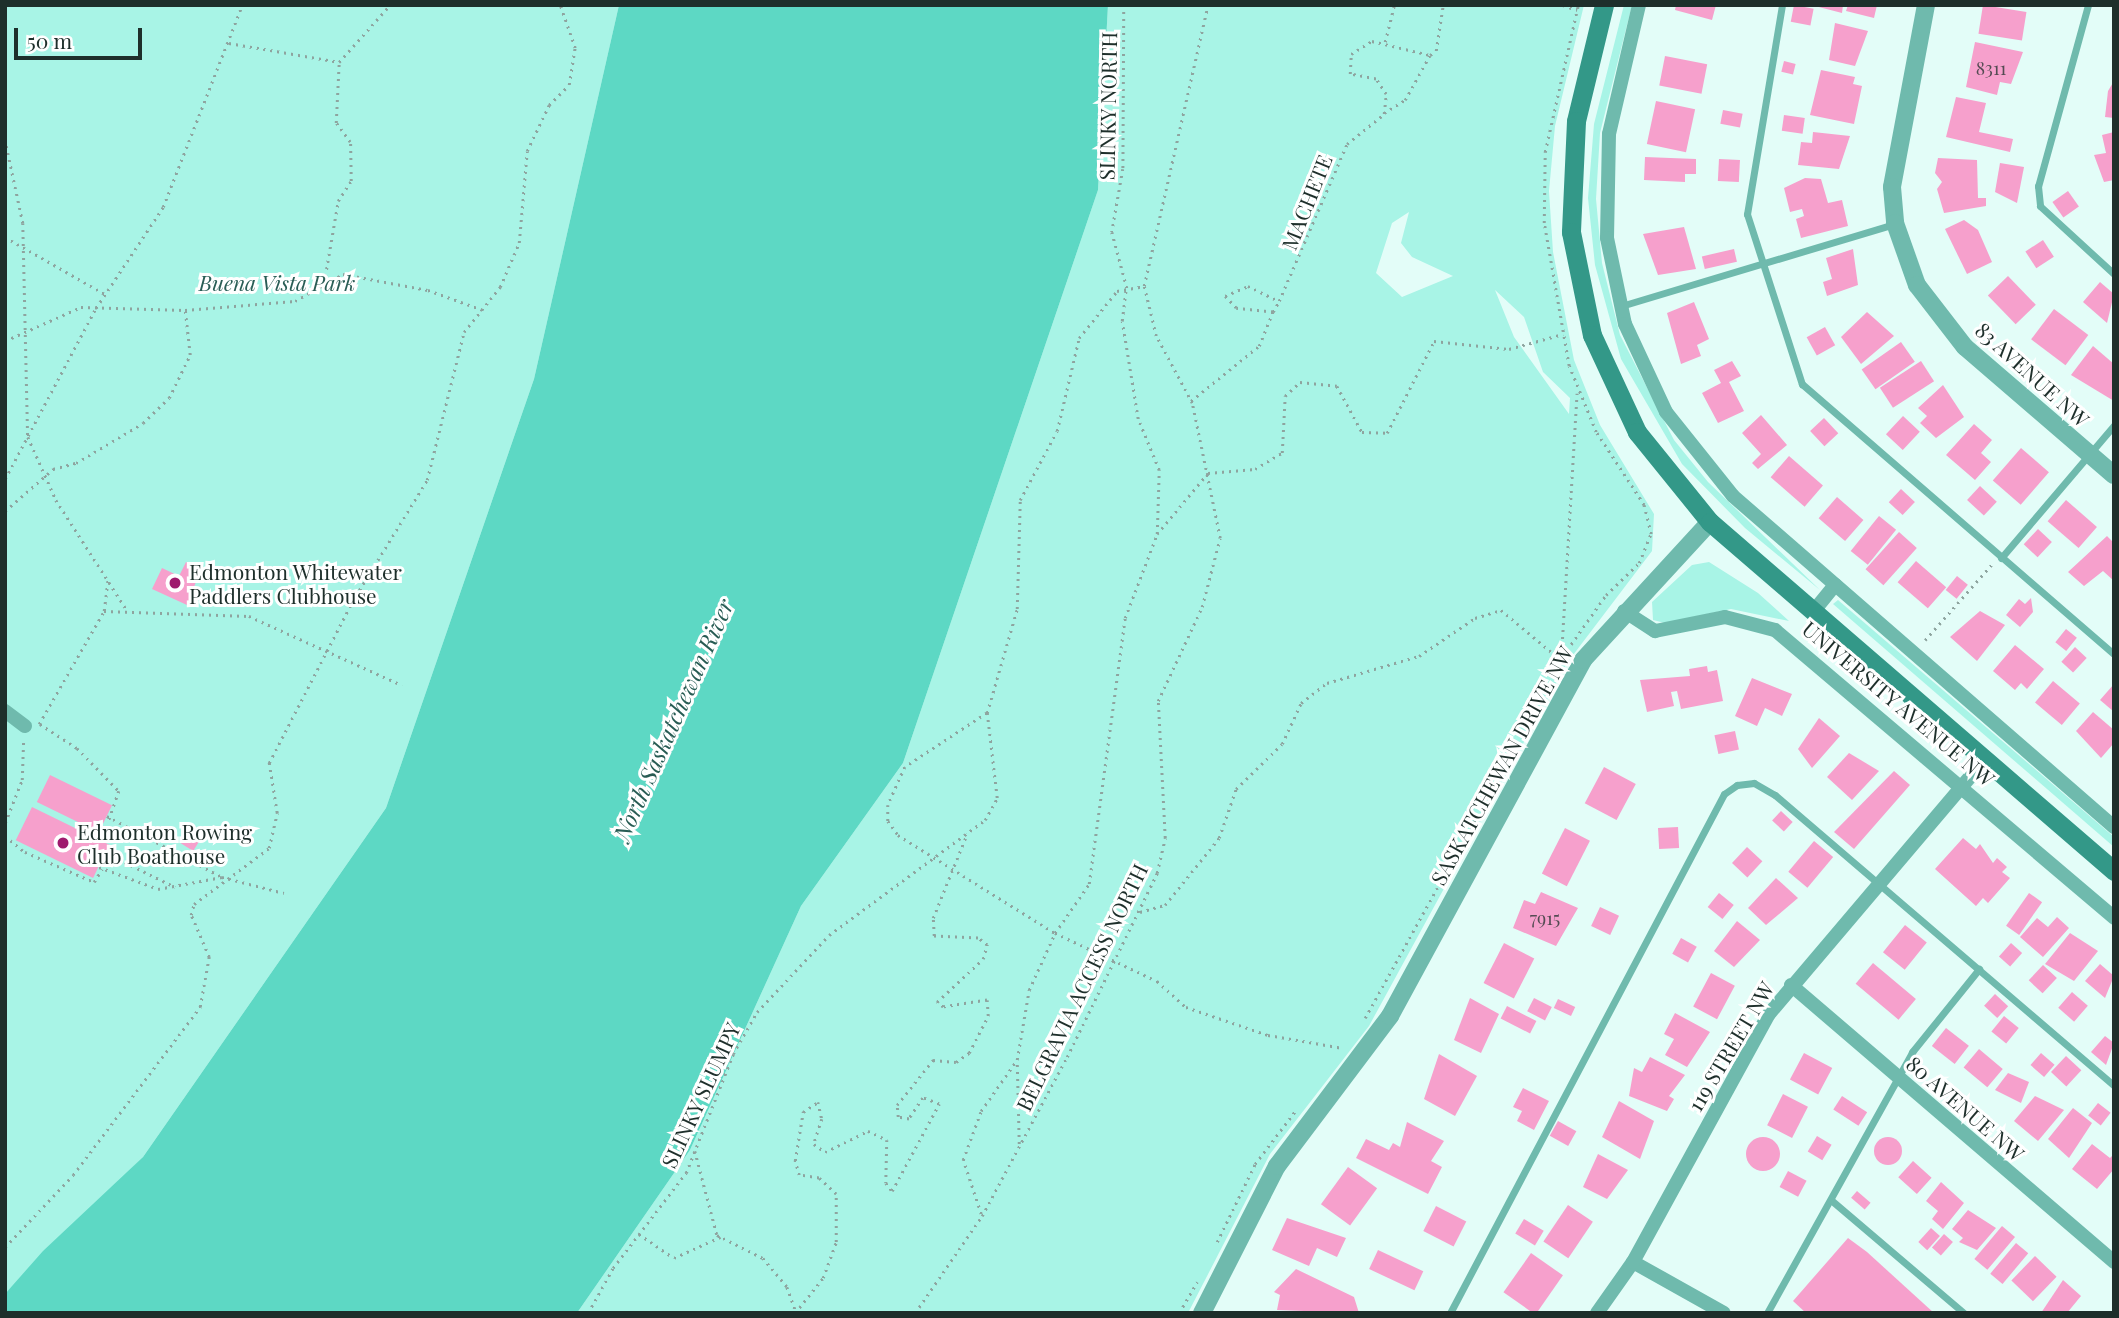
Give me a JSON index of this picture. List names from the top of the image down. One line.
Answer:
{"streets":{"main road":["UNIVERSITY AVENUE NW"],"street":["83 AVENUE NW","SASKATCHEWAN DRIVE NW","119 STREET NW","80 AVENUE NW"],"path":["SLINKY NORTH","MACHETE","BELGRAVIA ACCESS NORTH","SLINKY SLUMPY"]},"crossings":[["UNIVERSITY AVENUE NW","SASKATCHEWAN DRIVE NW"],["UNIVERSITY AVENUE NW","119 STREET NW"],["119 STREET NW","80 AVENUE NW"]],"water":["North Saskatchewan River"],"parks":["Buena Vista Park"],"places":["Edmonton Whitewater Paddlers Clubhouse","Edmonton Rowing Club Boathouse"],"house_numbers":["8311","7915"],"scale_bar":"50 m"}
